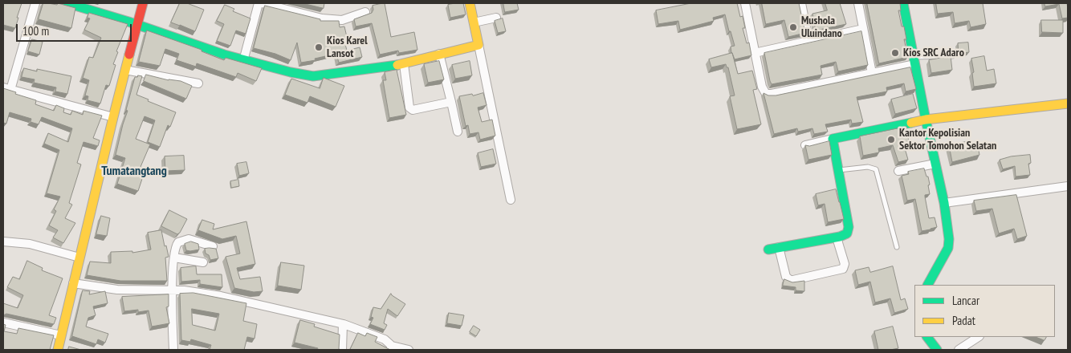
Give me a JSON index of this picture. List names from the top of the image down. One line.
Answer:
{"districts":["Tumatangtang"],"places":["Mushola Uluindano","Kios Karel Lansot","Kios SRC Adaro","Kantor Kepolisian Sektor Tomohon Selatan"],"legend":["Lancar","Padat"],"scale_bar":"100 m"}
